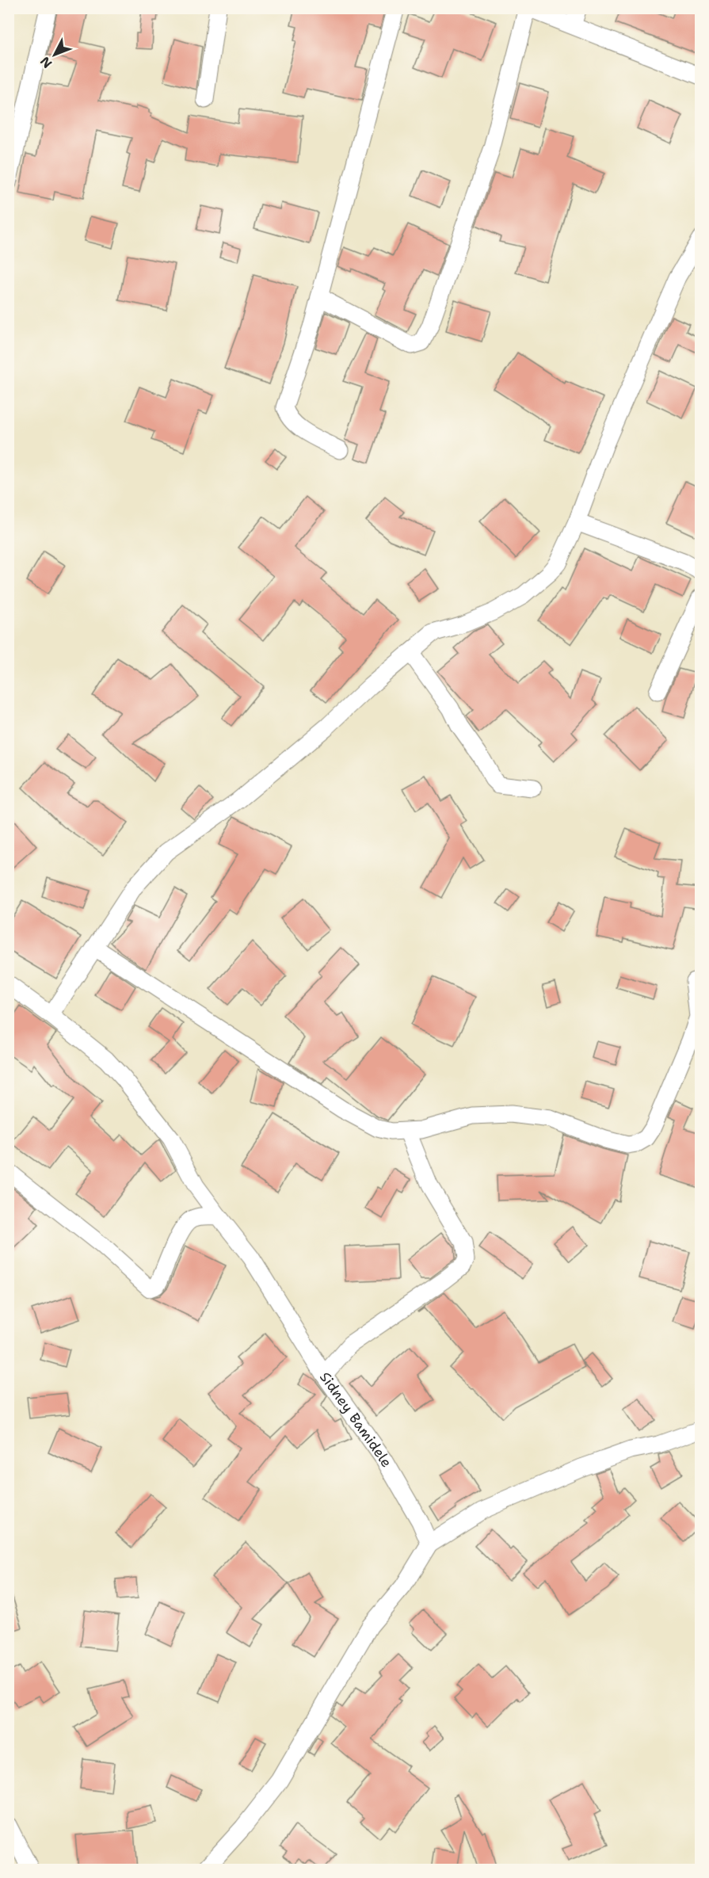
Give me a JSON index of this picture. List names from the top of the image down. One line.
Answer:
{"streets":{"street":["Sidney Bamidele"]},"north":"bottom left"}
